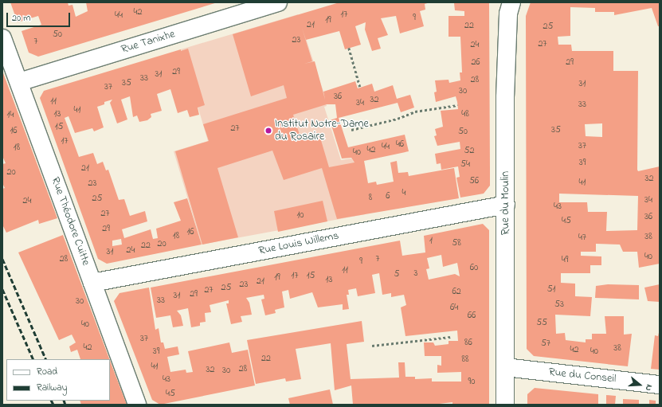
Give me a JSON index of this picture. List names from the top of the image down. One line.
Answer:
{"streets":{"street":["Rue Tanixhe","Rue du Moulin","Rue Théodore Cuitte","Rue Louis Willems","Rue du Conseil"]},"crossings":[["Rue Tanixhe","Rue Théodore Cuitte"],["Rue du Moulin","Rue Louis Willems"],["Rue du Moulin","Rue du Conseil"],["Rue Théodore Cuitte","Rue Louis Willems"]],"places":["Institut Notre-Dame du Rosaire"],"house_numbers":["42","17","44","9","19","21","22","25","50","23","7","27","24","26","29","29","31","33","28","35","31","37","30","36","32","11","34","33","41","13","48","14","15","27","35","16","50","17","46","37","44","18","42","52","40","39","54","21","20","32","56","41","23","4","6","8","25","34","24","43","27","10","36","45","29","16","18","38","47","1","58","20","22","24","31","40","28","7","49","9","60","11","3","5","17","15","19","13","21","23","25","51","27","62","29","31","33","30","53","64","66","55","40","37","86","57","42","38","42","39","40","22","88","41","28","32","30","43","90","45"],"legend":["Road","Railway"],"scale_bar":"20 m","north":"right"}
